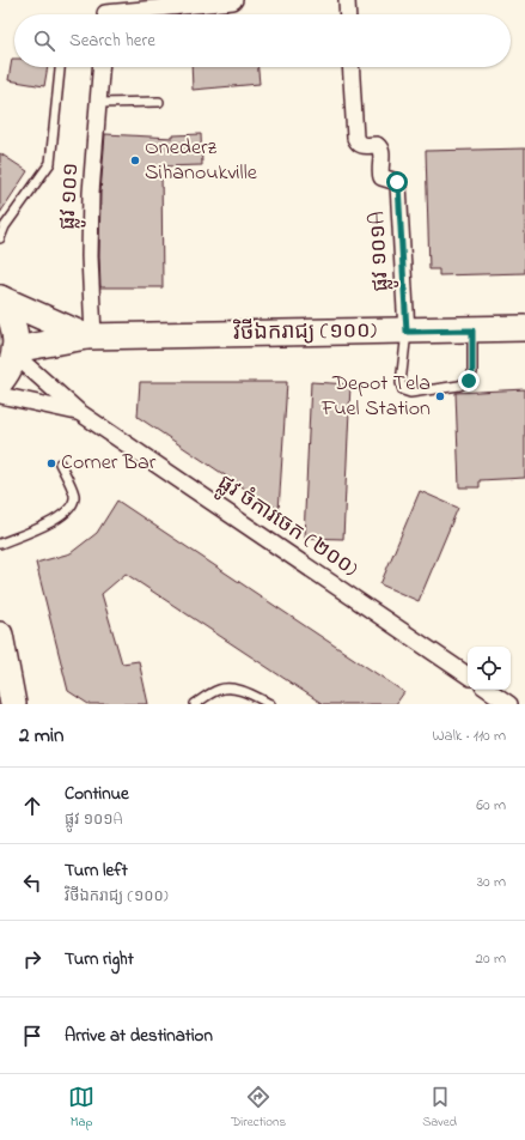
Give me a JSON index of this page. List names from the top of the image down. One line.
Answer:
{"streets":{"main road":["វិថីឯករាជ្យ (១០០)"],"street":["ផ្លូវ ១០១","ផ្លូវ ១០១A","ផ្លូវ ចំការចេក (២០០)"]},"crossings":[["ផ្លូវ ១០១","វិថីឯករាជ្យ (១០០)"],["ផ្លូវ ១០១A","វិថីឯករាជ្យ (១០០)"],["វិថីឯករាជ្យ (១០០)","ផ្លូវ ចំការចេក (២០០)"]],"places":["Onederz Sihanoukville","Depot Tela Fuel Station","Corner Bar"],"page":{"search":"Search here","heading":["2 min","Walk · 110 m"],"list":[["Continue","ផ្លូវ ១០១A","60 m"],["Turn left","វិថីឯករាជ្យ (១០០)","30 m"],["Turn right","20 m"],"Arrive at destination"],"nav":["Map","Directions","Saved"]}}
